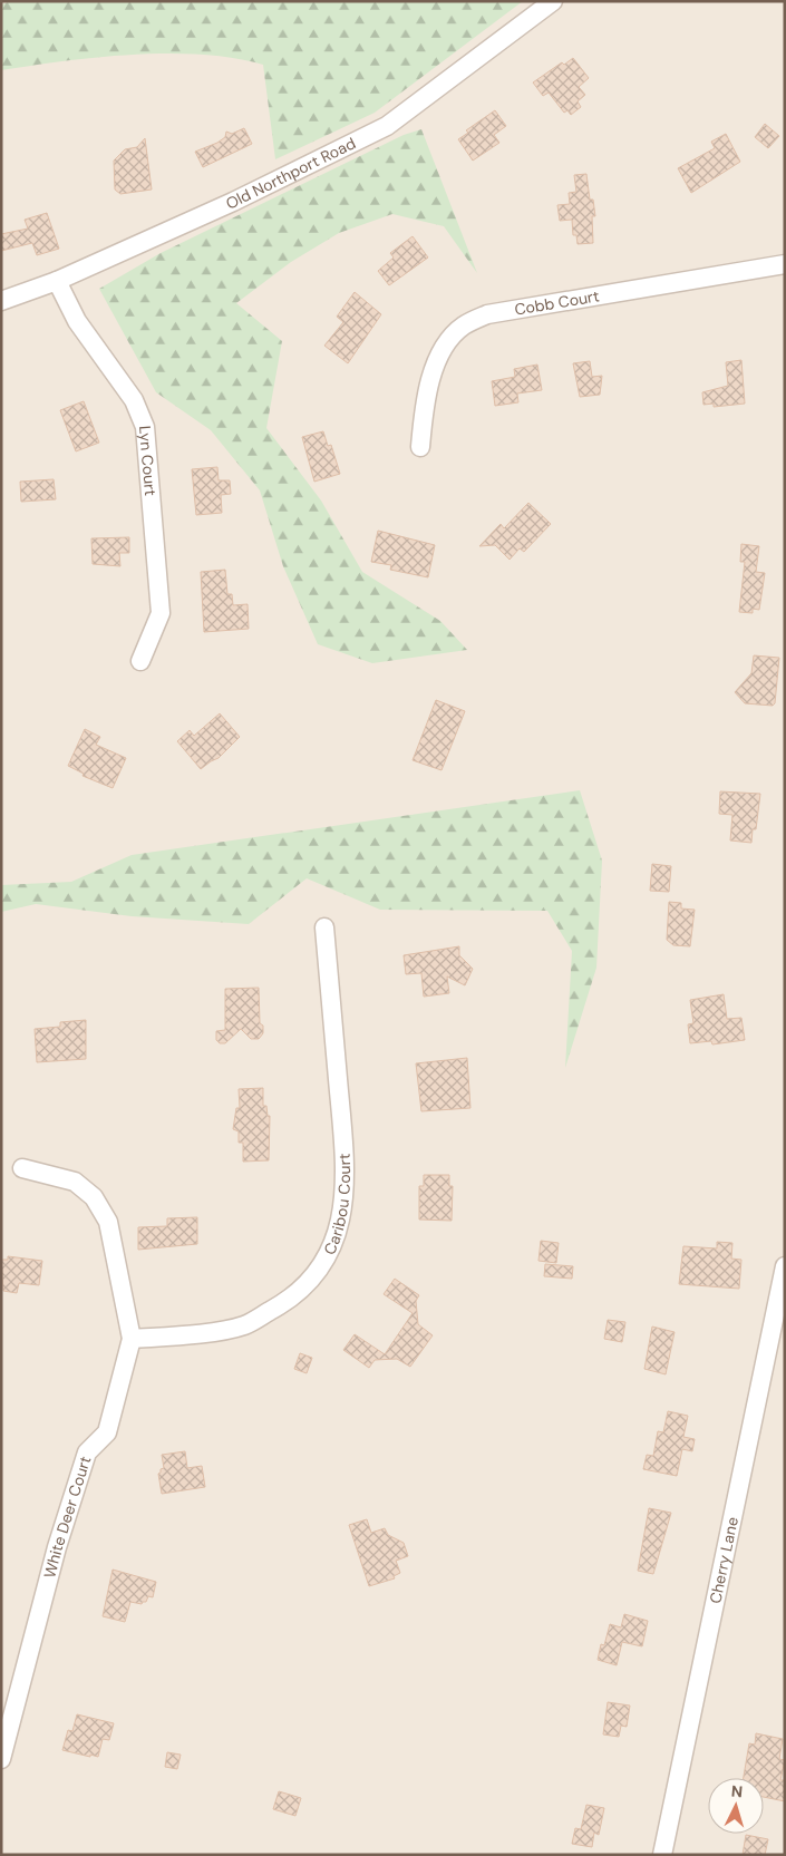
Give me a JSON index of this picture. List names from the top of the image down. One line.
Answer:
{"streets":{"street":["Old Northport Road","Cobb Court","Lyn Court","Caribou Court","White Deer Court","Cherry Lane"]},"crossings":[["Old Northport Road","Lyn Court"],["Caribou Court","White Deer Court"]],"north":"top"}
